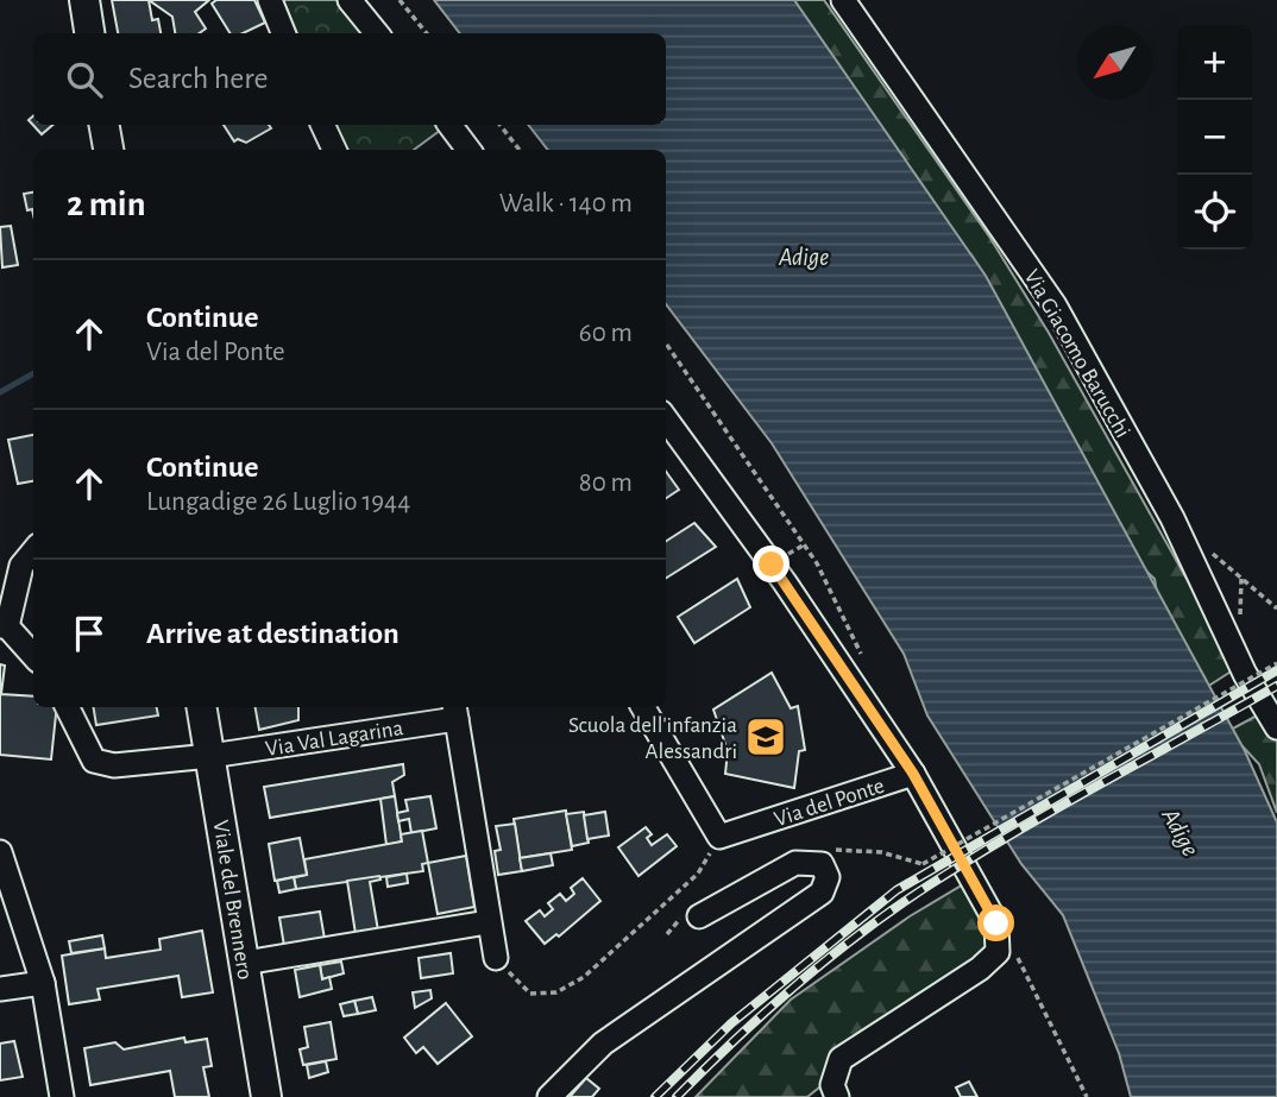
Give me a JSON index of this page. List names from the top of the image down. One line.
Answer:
{"streets":{"main road":["Viale del Brennero"],"street":["Via Giacomo Barucchi","Via Val Lagarina","Via del Ponte"]},"crossings":[["Via Val Lagarina","Viale del Brennero"]],"water":["Adige"],"places":{"school or university":["Scuola dell'infanzia Alessandri"]},"north":"bottom left","page":{"map_buttons":["+","−"],"search":"Search here","heading":["2 min","Walk · 140 m"],"list":[["Continue","Via del Ponte","60 m"],["Continue","Lungadige 26 Luglio 1944","80 m"],"Arrive at destination"]}}
